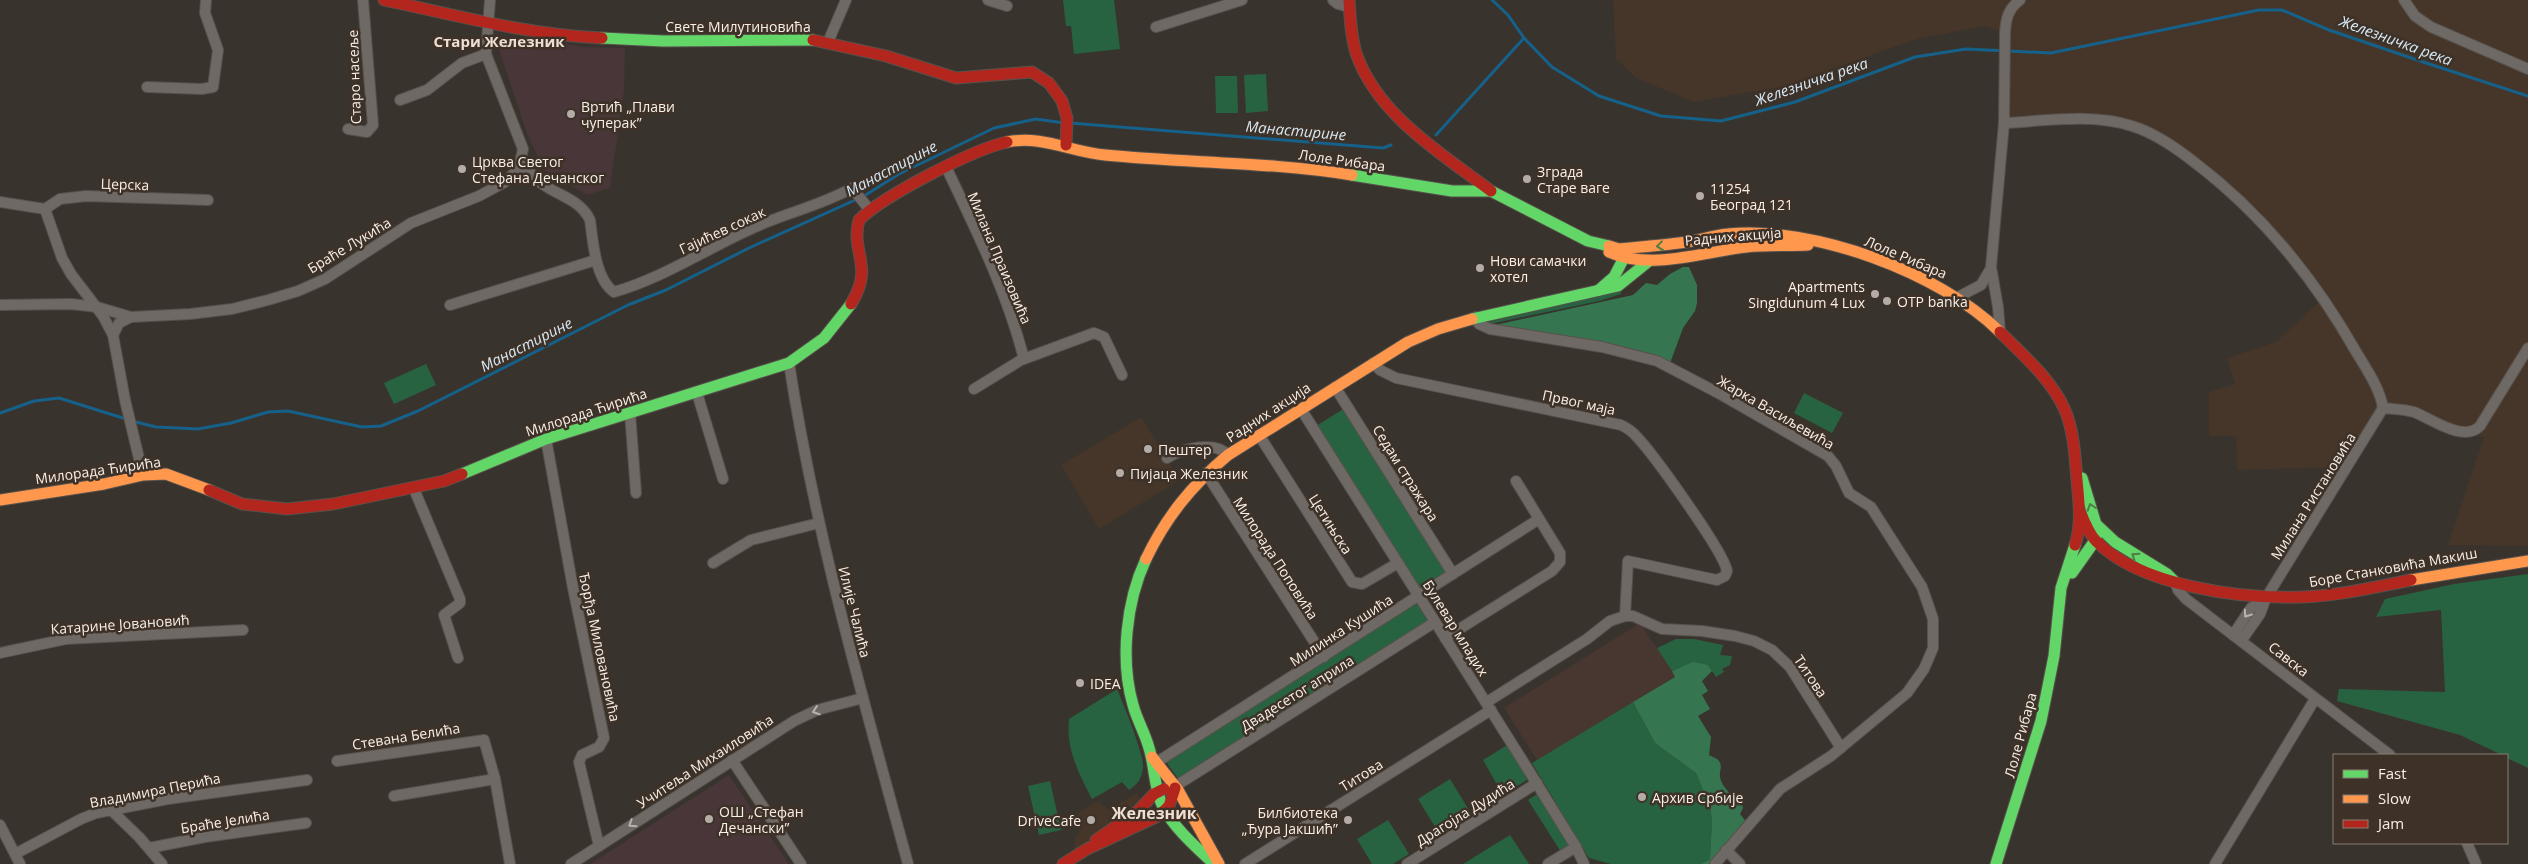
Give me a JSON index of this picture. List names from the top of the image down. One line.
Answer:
{"streets":{"main road":["Свете Милутиновића","Лоле Рибара","Радних акција","Милорада Ћирића","Боре Станковића Макиш","Савска"],"street":["Старо насеље","Церска","Гајићев сокак","Браће Лукића","Милана Праизовића","Првог маја","Жарка Васиљевића","Седам стражара","Милана Ристановића","Цетињска","Милорада Поповића","Илије Чалића","Катарине Јовановић","Булевар младих","Милинка Кушића","Ђорђа Миловановића","Титова","Двадесетог априла","Стевана Белића","Учитеља Михаиловића","Владимира Перића","Драгојла Дудића","Браће Јелића"]},"crossings":[["Свете Милутиновића","Лоле Рибара"],["Лоле Рибара","Радних акција"],["Лоле Рибара","Савска"],["Гајићев сокак","Браће Лукића"],["Гајићев сокак","Милорада Ћирића"],["Радних акција","Првог маја"],["Радних акција","Жарка Васиљевића"],["Радних акција","Седам стражара"],["Радних акција","Цетињска"],["Радних акција","Милорада Поповића"],["Радних акција","Булевар младих"],["Радних акција","Милинка Кушића"],["Радних акција","Двадесетог априла"],["Првог маја","Титова"],["Милорада Ћирића","Илије Чалића"],["Милорада Ћирића","Ђорђа Миловановића"],["Жарка Васиљевића","Титова"],["Седам стражара","Милинка Кушића"],["Милана Ристановића","Боре Станковића Макиш"],["Милана Ристановића","Савска"],["Цетињска","Булевар младих"],["Милорада Поповића","Милинка Кушића"],["Боре Станковића Макиш","Савска"],["Илије Чалића","Учитеља Михаиловића"],["Булевар младих","Милинка Кушића"],["Булевар младих","Титова"],["Булевар младих","Двадесетог априла"],["Булевар младих","Драгојла Дудића"],["Ђорђа Миловановића","Учитеља Михаиловића"]],"one_way":["Учитеља Михаиловића"],"districts":["Стари Железник","Железник"],"water":["Железничка река","Манастирине"],"places":["Вртић „Плави чуперак”","Црква Светог Стефана Дечанског","Зграда Старе ваге","11254 Београд 121","Нови самачки хотел","Apartments Singidunum 4 Lux","OTP banka","Пештер","Пијаца Железник","IDEA","Архив Србије","ОШ „Стефан Дечански”","DriveCafe","Билбиотека „Ђура Јакшић”"],"legend":["Fast","Slow","Jam"]}
